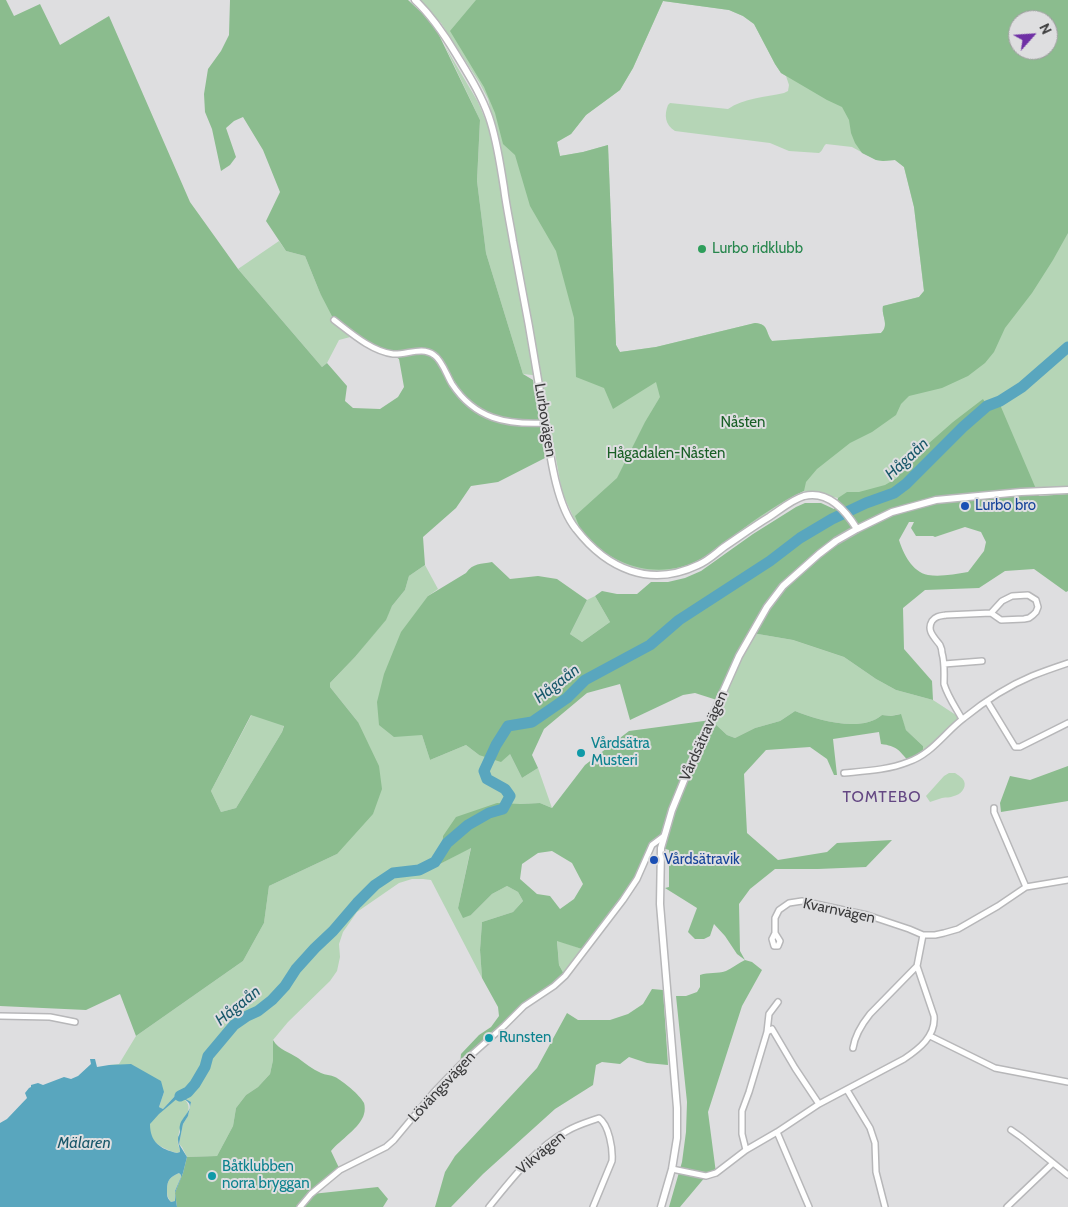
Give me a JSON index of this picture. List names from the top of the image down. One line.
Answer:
{"streets":{"street":["Lurbovägen","Vårdsätravägen","Kvarnvägen","Lövängsvägen","Vikvägen"]},"crossings":[["Lurbovägen","Vårdsätravägen"],["Vårdsätravägen","Lövängsvägen"]],"districts":["TOMTEBO"],"water":["Hågaån","Mälaren"],"parks":["Nåsten","Hågadalen-Nåsten"],"places":["Lurbo ridklubb","Lurbo bro","Vårdsätra Musteri","Vårdsätravik","Runsten","Båtklubben norra bryggan"],"north":"top right"}
